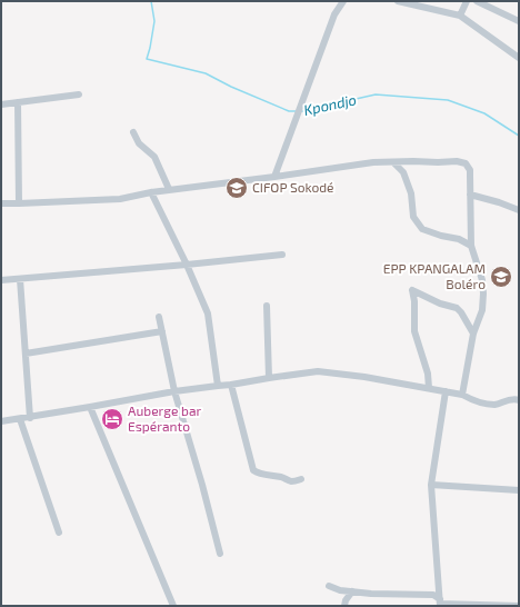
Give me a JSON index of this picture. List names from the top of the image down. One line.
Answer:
{"water":["Kpondjo"],"places":{"school or university":["CIFOP Sokodé","EPP KPANGALAM Boléro"],"hotel":["Auberge bar Espéranto"]}}
